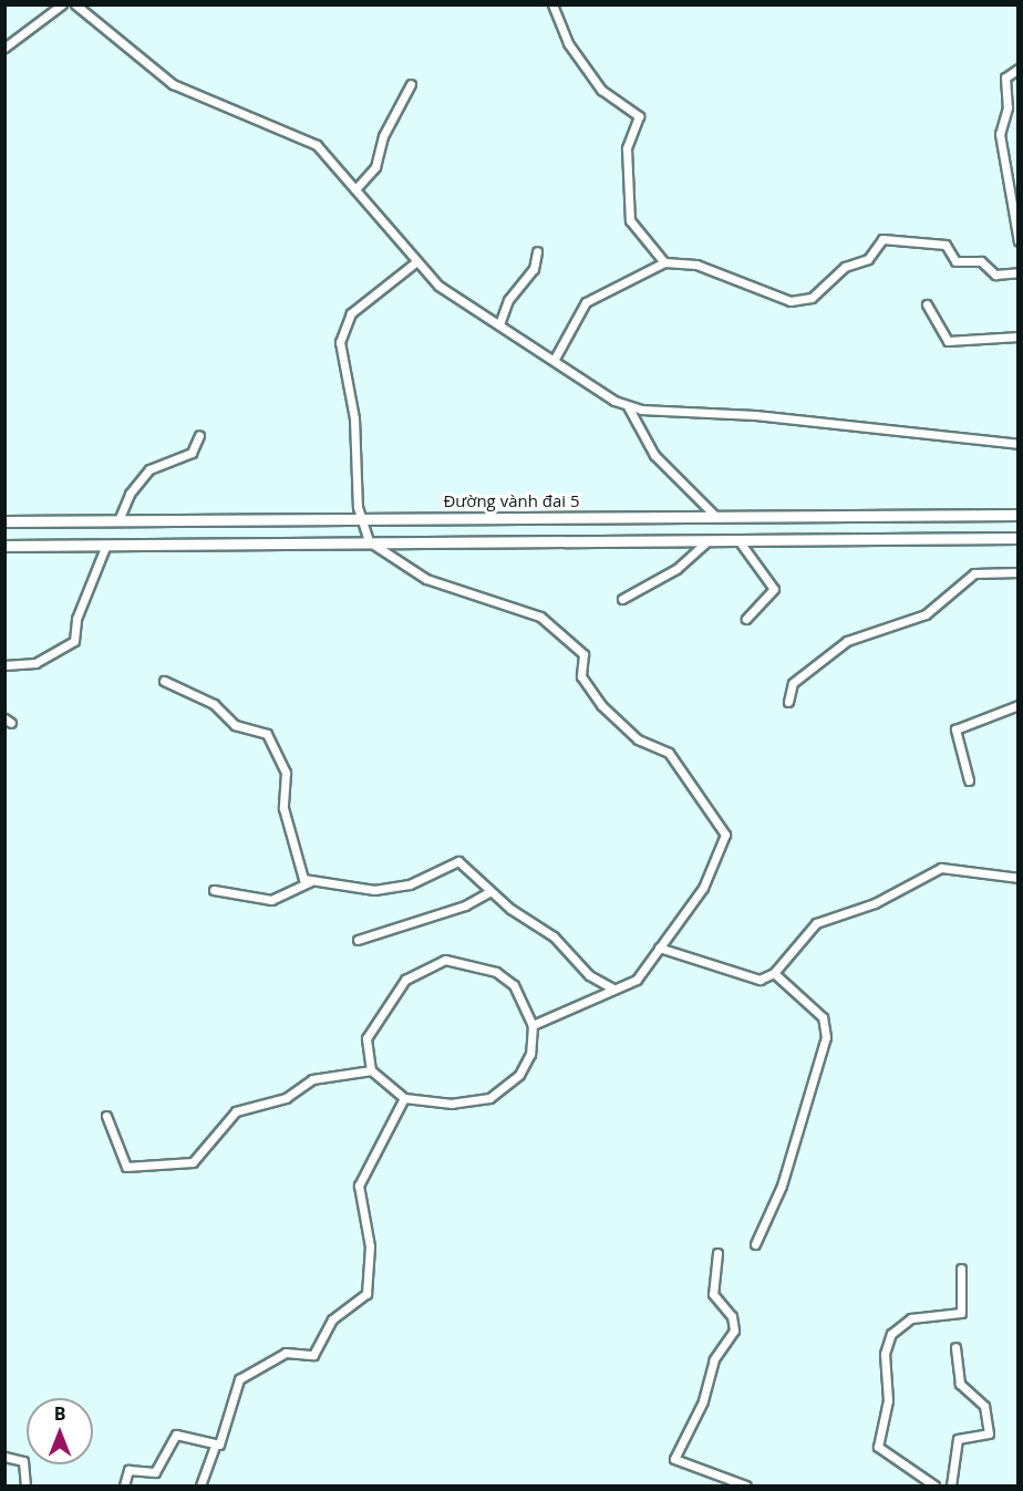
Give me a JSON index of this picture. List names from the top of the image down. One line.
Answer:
{"streets":{"main road":["Đường vành đai 5"]},"north":"top"}
